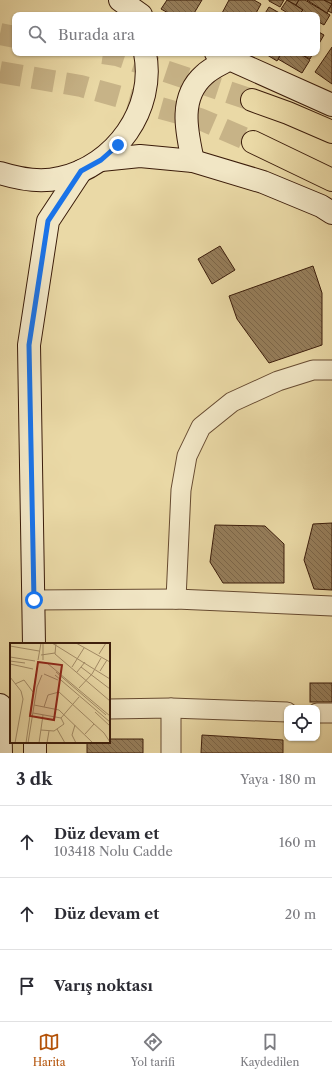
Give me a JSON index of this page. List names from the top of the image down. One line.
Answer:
{"page":{"search":"Burada ara","heading":["3 dk","Yaya · 180 m"],"list":[["Düz devam et","103418 Nolu Cadde","160 m"],["Düz devam et","20 m"],"Varış noktası"],"nav":["Harita","Yol tarifi","Kaydedilen"]}}
